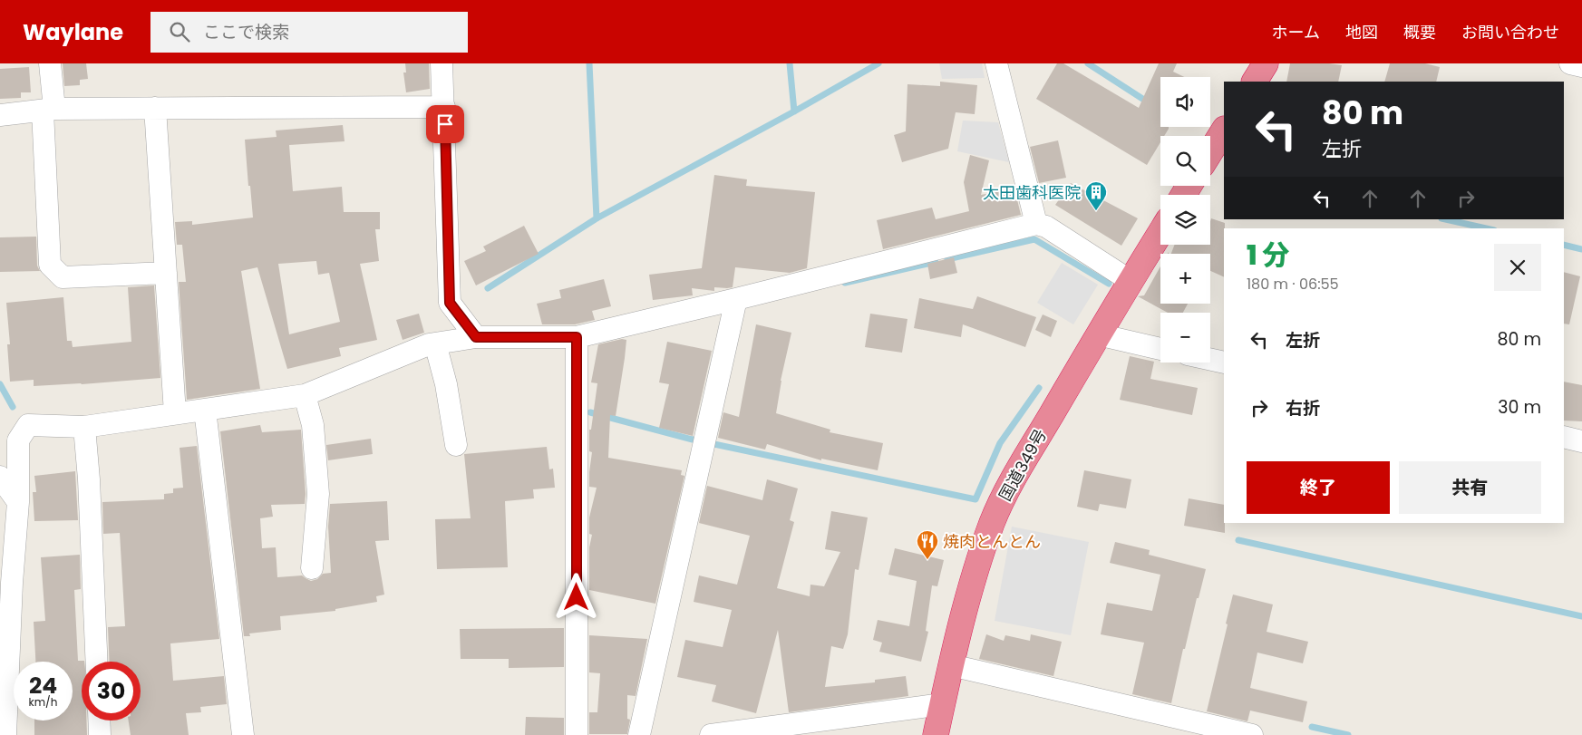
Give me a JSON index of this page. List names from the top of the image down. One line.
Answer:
{"streets":{"highway":["国道349号"]},"places":{"building":["太田歯科医院"],"restaurant":["焼肉とんとん"]},"page":{"header":"Waylane","search":"ここで検索","nav":["ホーム","地図","概要","お問い合わせ"],"map_buttons":["+","−"],"turn":["80 m","左折"],"heading":["1 分","180 m · 06:55"],"list":[{"name":"左折","value":"80 m"},{"name":"右折","value":"30 m"}],"buttons":["終了","共有"],"speed":"24 km/h","limit":"30"}}
